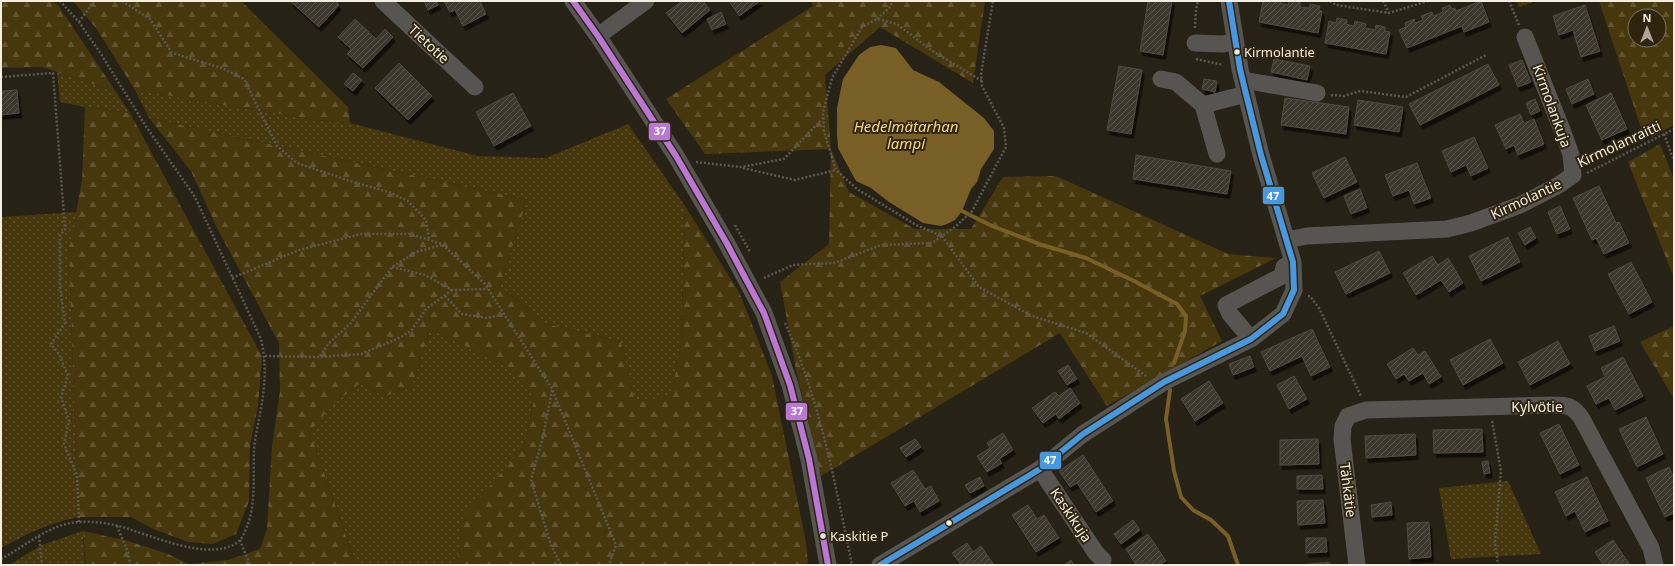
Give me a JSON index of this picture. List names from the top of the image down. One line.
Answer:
{"streets":{"street":["Tietotie","Kirmolankuja","Kirmolantie","Kylvötie","Tähkätie","Kaskikuja"],"path":["Kirmolanraitti"]},"crossings":[["Kirmolankuja","Kirmolanraitti"],["Kirmolankuja","Kirmolantie"],["Kirmolanraitti","Kirmolantie"],["Kylvötie","Tähkätie"]],"water":["Hedelmätarhan lampi"],"places":["Kirmolantie","Kaskitie P"],"lines":["transit line 47","transit line 37"],"north":"top"}
